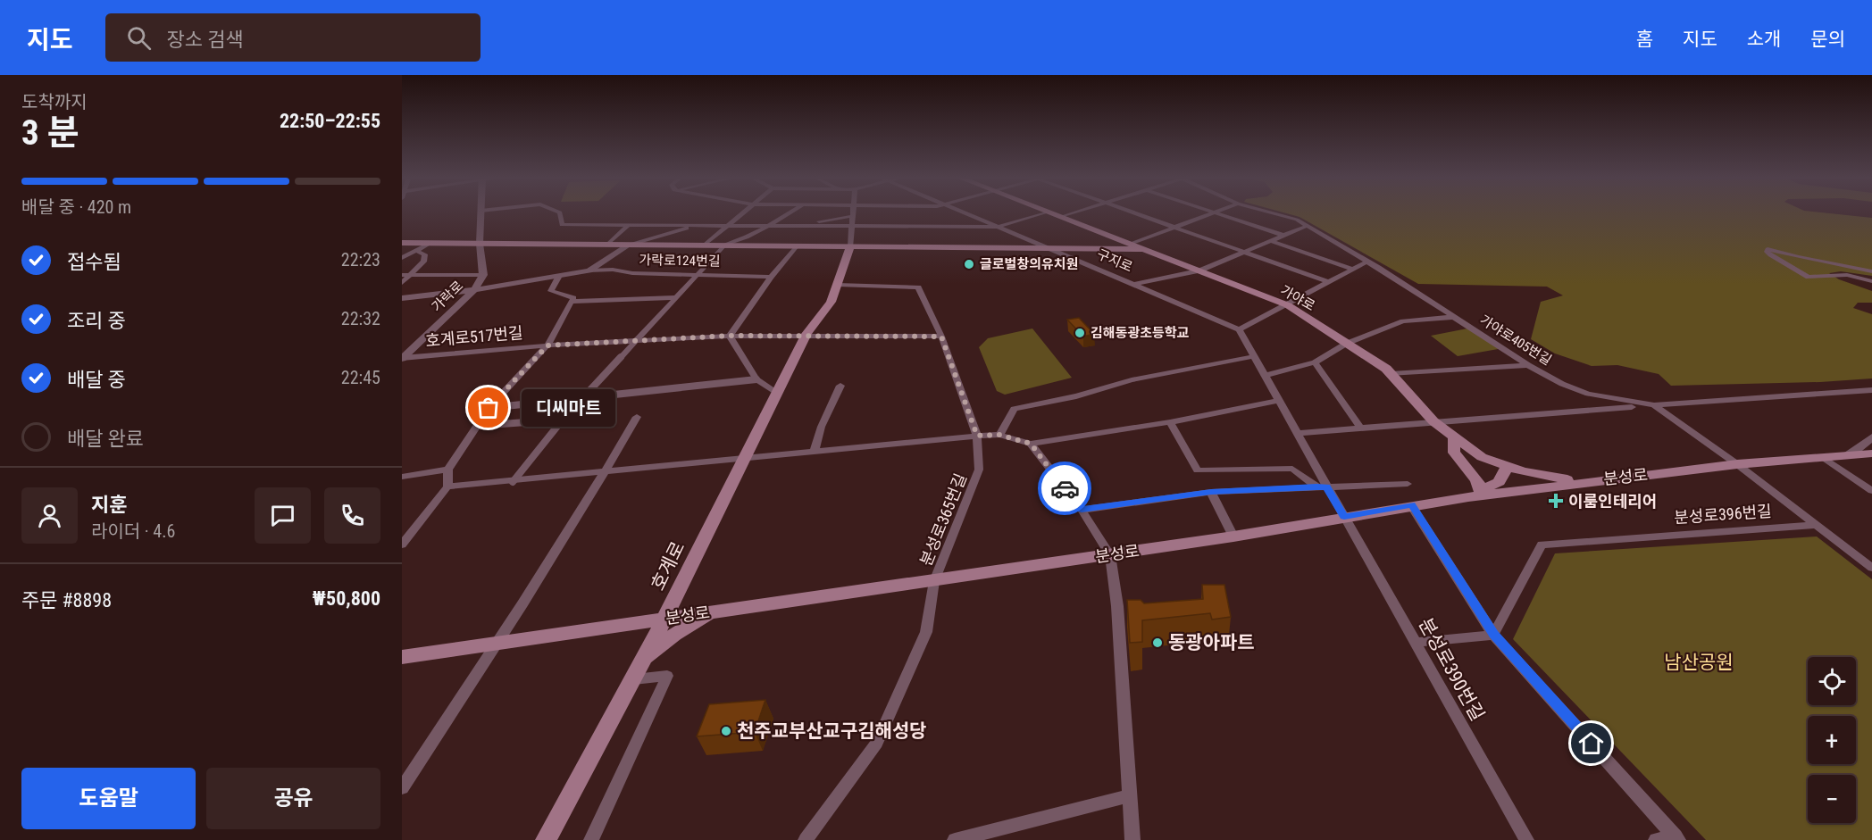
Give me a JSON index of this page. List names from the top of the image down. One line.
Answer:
{"streets":{"main road":["구지로","가야로","분성로","호계로"],"street":["가락로124번길","가락로","호계로517번길","가야로405번길","분성로396번길","분성로365번길","분성로390번길"]},"crossings":[["가락로124번길","구지로"],["가락로124번길","가락로"],["구지로","가락로"],["구지로","가야로"],["구지로","가야로405번길"],["구지로","호계로"],["가락로","호계로517번길"],["가야로","분성로"],["호계로517번길","호계로"],["분성로","분성로365번길"],["분성로","호계로"],["분성로","분성로390번길"],["분성로365번길","호계로"]],"parks":["남산공원"],"places":{"other":["글로벌창의유치원","김해동광초등학교","디씨마트","동광아파트","천주교부산교구김해성당"],"health":["이룸인테리어"]},"page":{"header":"지도","search":"장소 검색","nav":["홈","지도","소개","문의"],"heading":["3 분","도착까지","22:50–22:55"],"panel":["지훈","라이더 · 4.6","주문 #8898","₩50,800"],"bar":"배달 중 · 420 m","list":[["접수됨","22:23"],["조리 중","22:32"],["배달 중","22:45"],"배달 완료"],"bubble":"디씨마트","map_buttons":["+","−"],"buttons":["도움말","공유"]}}
